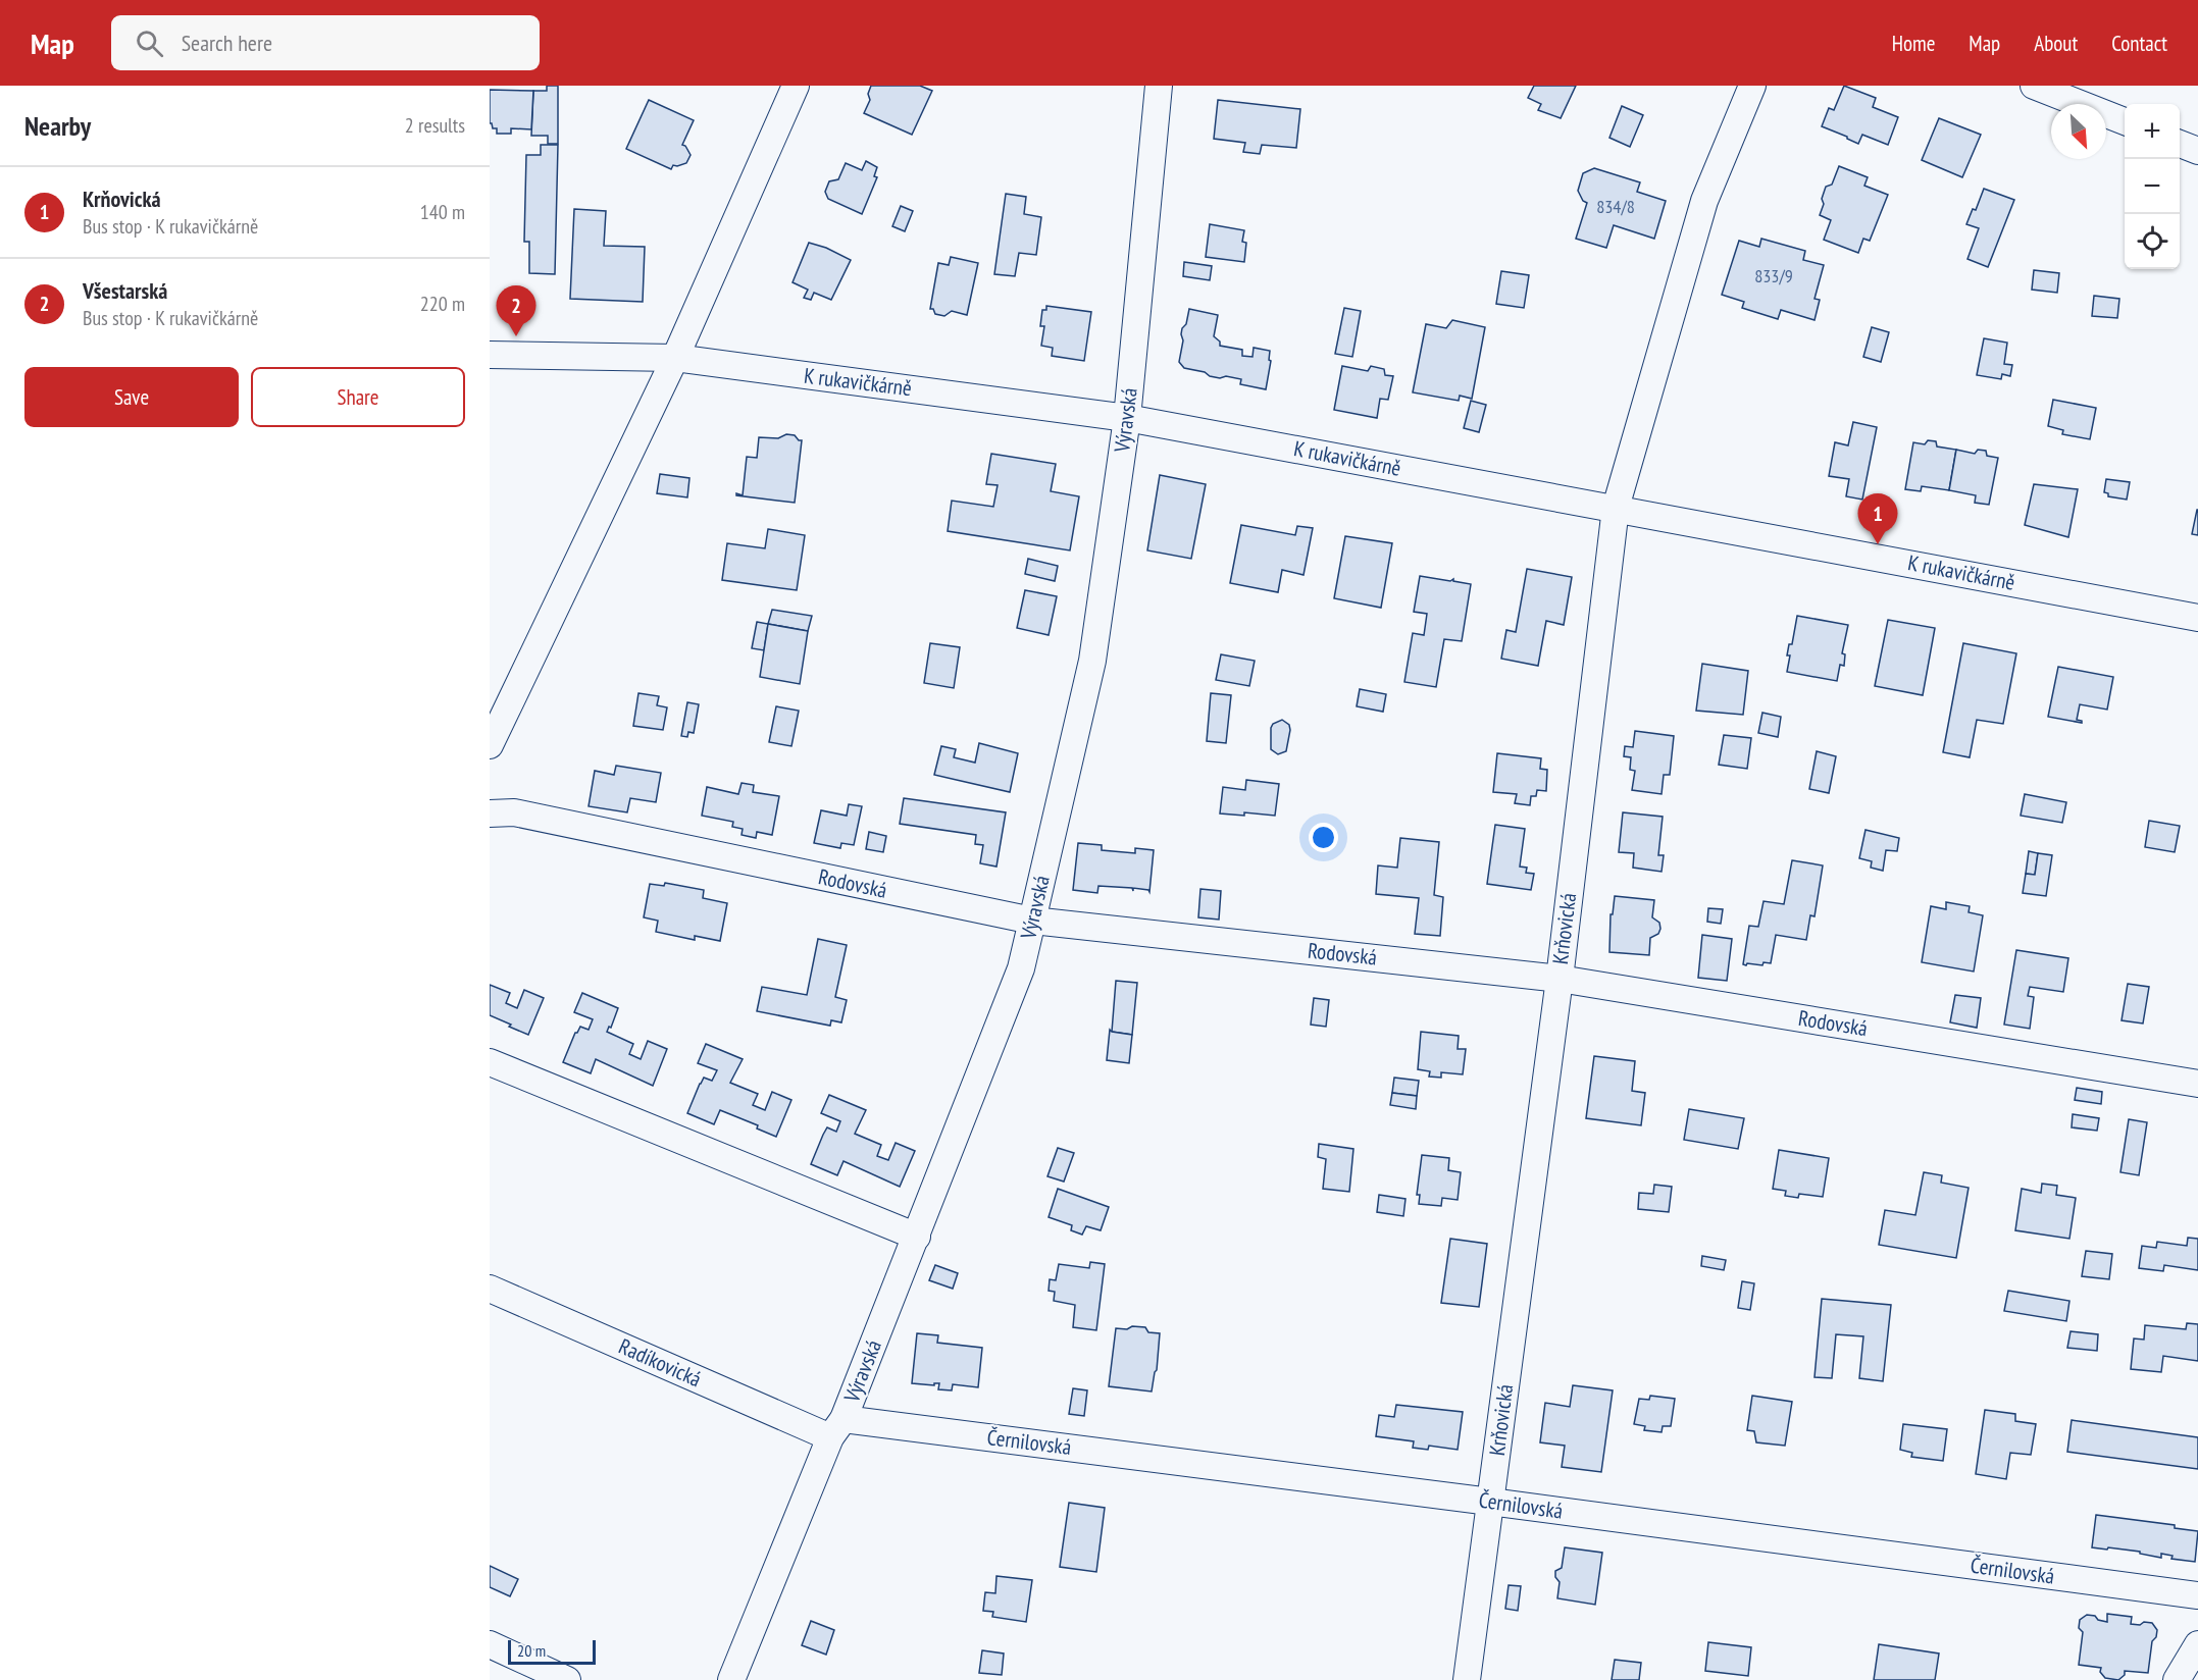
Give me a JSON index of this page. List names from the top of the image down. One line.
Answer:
{"streets":{"street":["K rukavičkárně","Výravská","Rodovská","Krňovická","Radíkovická","Černilovská"]},"crossings":[["K rukavičkárně","Výravská"],["K rukavičkárně","Krňovická"],["Výravská","Rodovská"],["Výravská","Radíkovická"],["Výravská","Černilovská"],["Rodovská","Krňovická"],["Krňovická","Černilovská"],["Radíkovická","Černilovská"]],"house_numbers":["834/8","833/9"],"scale_bar":"20 m","north":"bottom right","page":{"header":"Map","search":"Search here","nav":["Home","Map","About","Contact"],"heading":["Nearby","2 results"],"map_buttons":["+","−"],"list":[{"mark":"1","name":"Krňovická","note":"Bus stop · K rukavičkárně","value":"140 m"},{"mark":"2","name":"Všestarská","note":"Bus stop · K rukavičkárně","value":"220 m"}],"pins":["2","1"],"buttons":["Save","Share"],"scale":"20 m"}}
